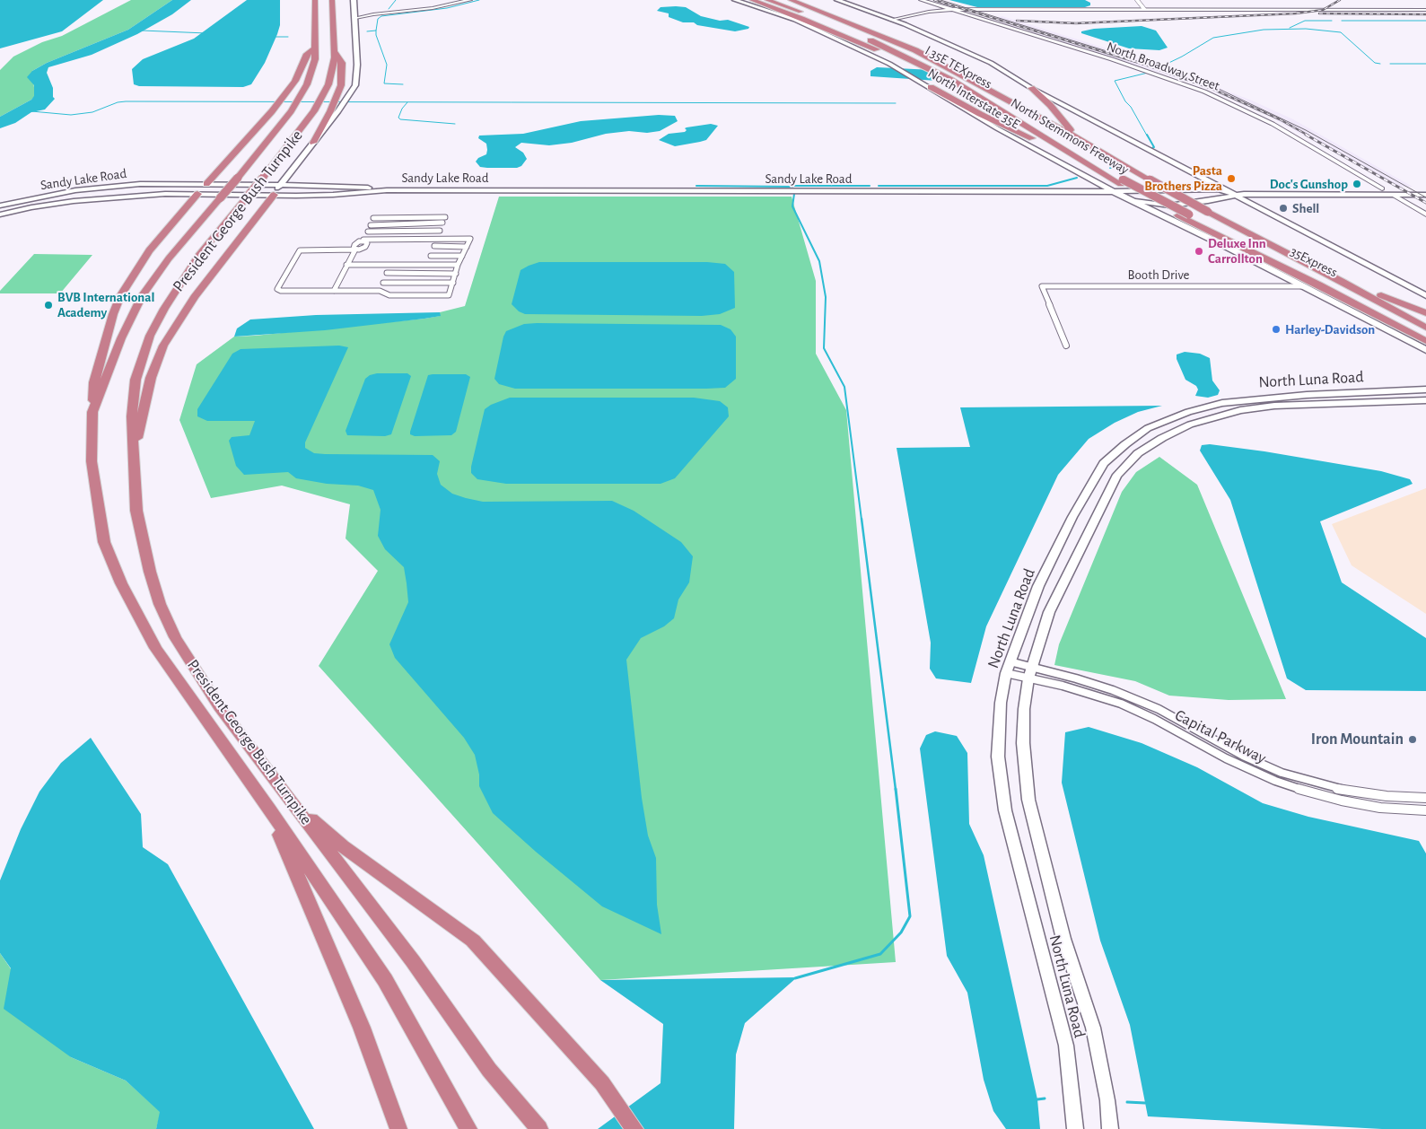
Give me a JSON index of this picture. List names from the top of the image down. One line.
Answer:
{"streets":{"highway":["I 35E TEXpress","North Stemmons Freeway","President George Bush Turnpike","35Express"],"main road":["North Interstate 35E","Sandy Lake Road","North Luna Road"],"street":["North Broadway Street","Booth Drive","Capital Parkway"]},"crossings":[["I 35E TEXpress","North Stemmons Freeway"],["I 35E TEXpress","Sandy Lake Road"],["I 35E TEXpress","35Express"],["North Interstate 35E","Sandy Lake Road"],["North Interstate 35E","Booth Drive"],["North Stemmons Freeway","Sandy Lake Road"],["North Luna Road","Capital Parkway"]],"places":["Pasta Brothers Pizza","Doc's Gunshop","Shell","Deluxe Inn Carrollton","BVB International Academy","Harley-Davidson","Iron Mountain"]}
